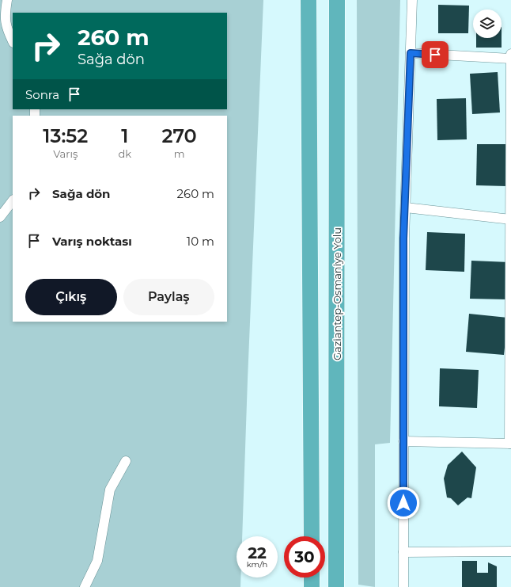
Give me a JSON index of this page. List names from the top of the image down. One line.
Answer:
{"streets":{"highway":["Gaziantep-Osmaniye Yolu"]},"page":{"turn":["260 m","Sağa dön"],"then":"Sonra","eta":["13:52","Varış","1","dk","270","m"],"list":[{"name":"Sağa dön","value":"260 m"},{"name":"Varış noktası","value":"10 m"}],"buttons":["Çıkış","Paylaş"],"speed":"22 km/h","limit":"30"}}
